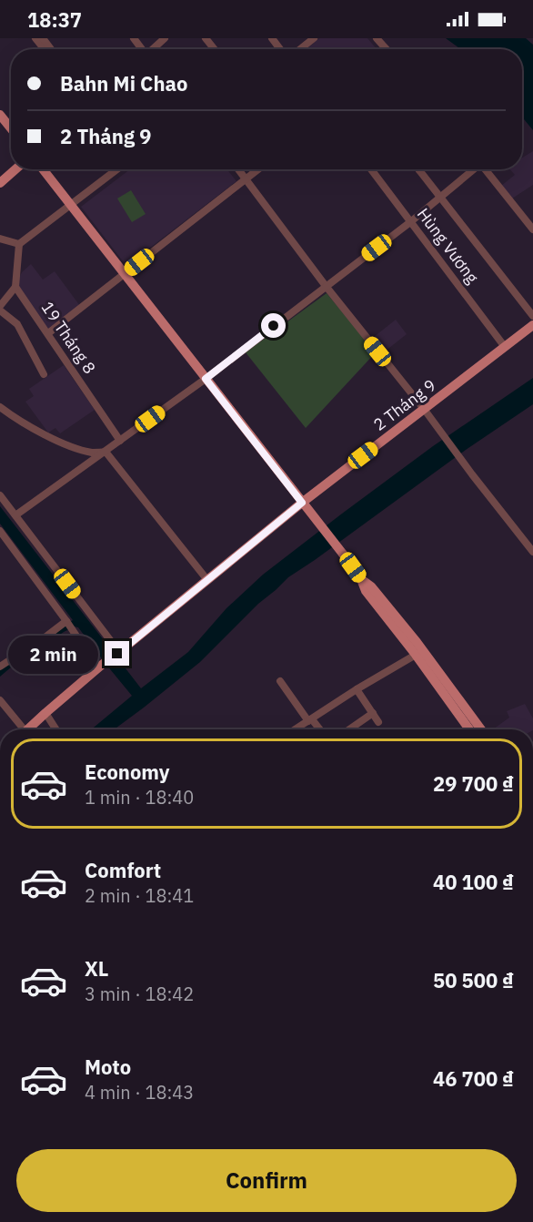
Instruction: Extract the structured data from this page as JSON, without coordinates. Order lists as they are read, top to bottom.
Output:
{
  "streets": {
    "main road": ["2 Tháng 9"],
    "street": ["Hùng Vương", "19 Tháng 8"]
  },
  "crossings": [
    ["Hùng Vương", "2 Tháng 9"]
  ],
  "page": {
    "status": "18:37",
    "banner": ["Bahn Mi Chao", "2 Tháng 9"],
    "bubble": "2 min",
    "list": [
      {
        "name": "Economy",
        "note": "1 min · 18:40",
        "value": "29 700 ₫"
      },
      {
        "name": "Comfort",
        "note": "2 min · 18:41",
        "value": "40 100 ₫"
      },
      {
        "name": "XL",
        "note": "3 min · 18:42",
        "value": "50 500 ₫"
      },
      {
        "name": "Moto",
        "note": "4 min · 18:43",
        "value": "46 700 ₫"
      }
    ],
    "buttons": "Confirm"
  }
}
